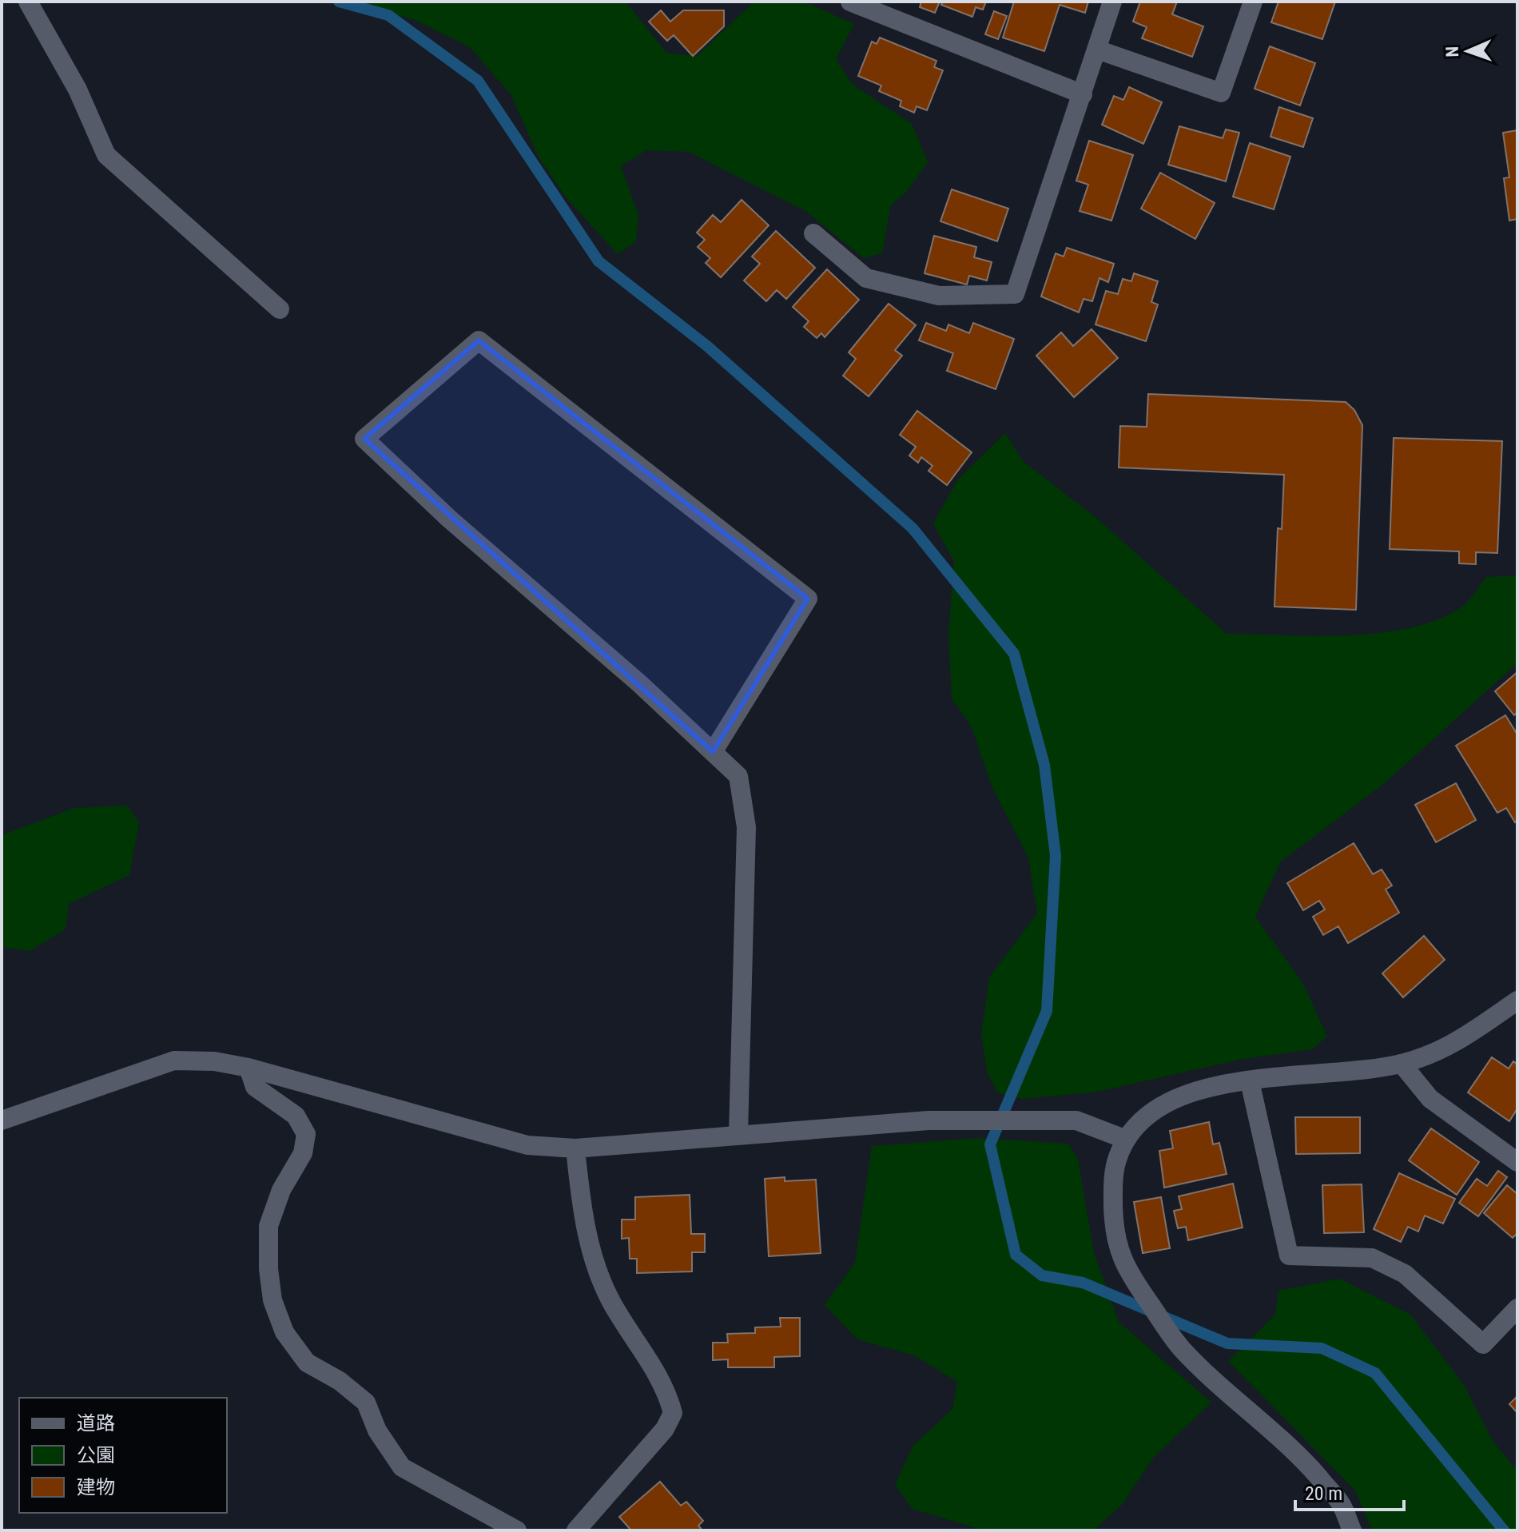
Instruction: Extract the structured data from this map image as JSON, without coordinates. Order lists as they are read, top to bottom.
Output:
{
  "legend": ["道路", "公園", "建物"],
  "scale_bar": "20 m",
  "north": "left"
}
